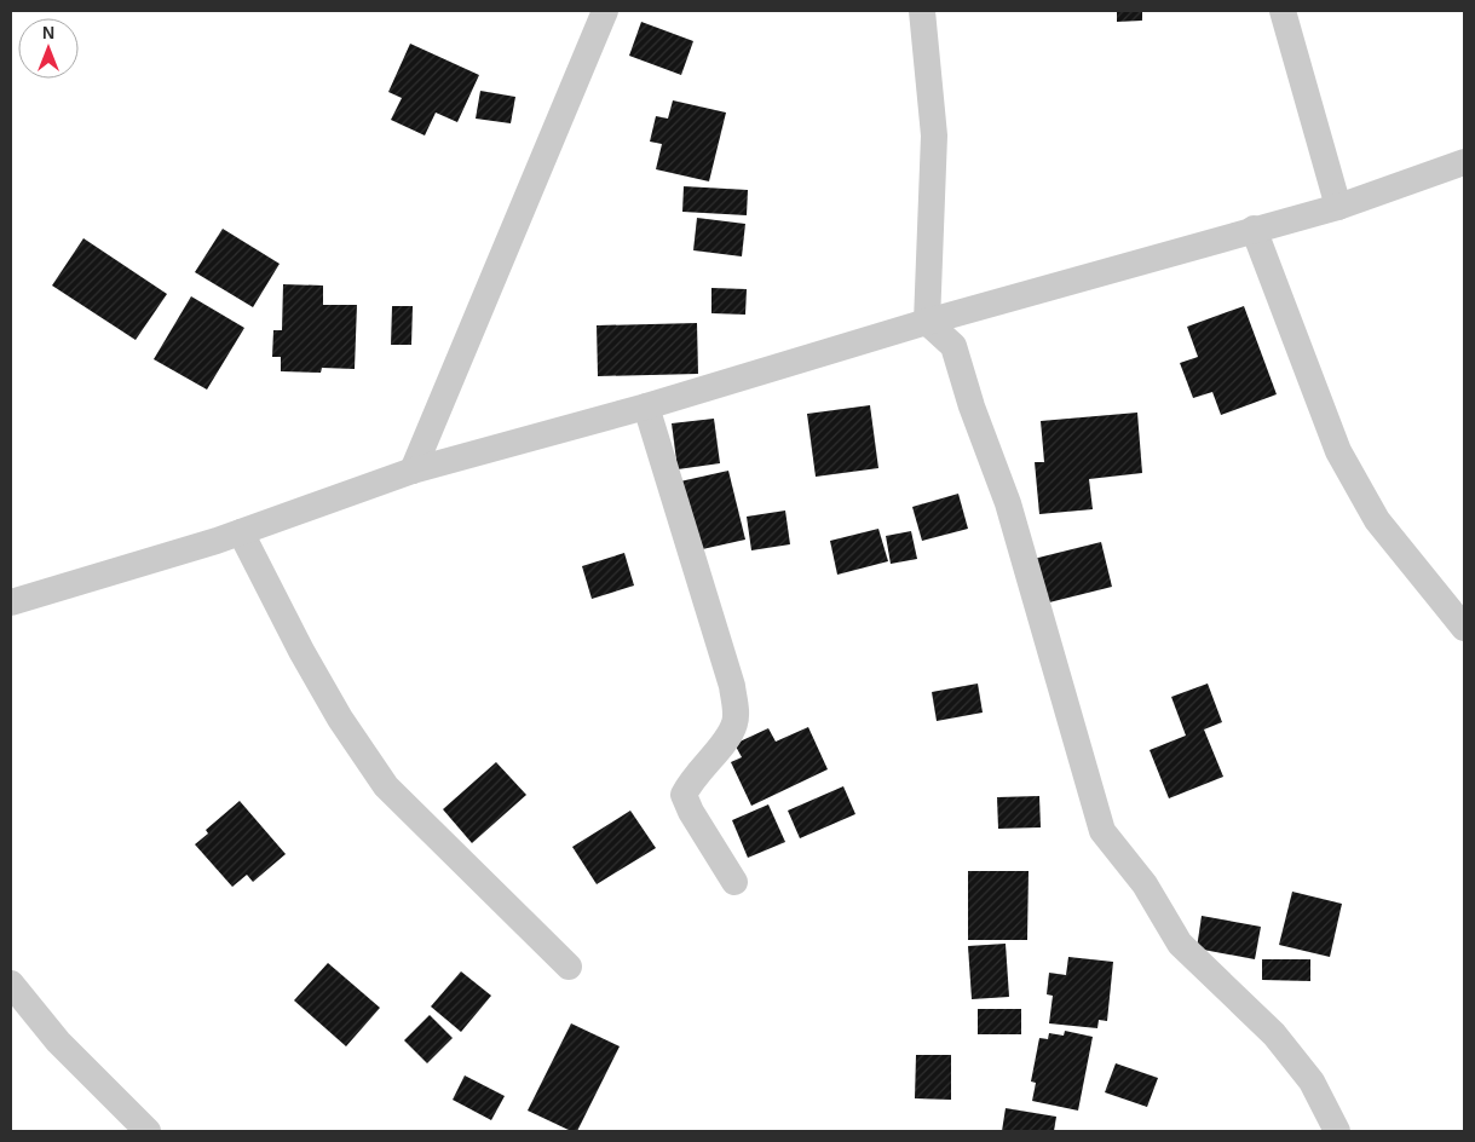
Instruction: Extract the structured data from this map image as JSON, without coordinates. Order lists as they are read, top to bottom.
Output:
{
  "north": "top"
}
